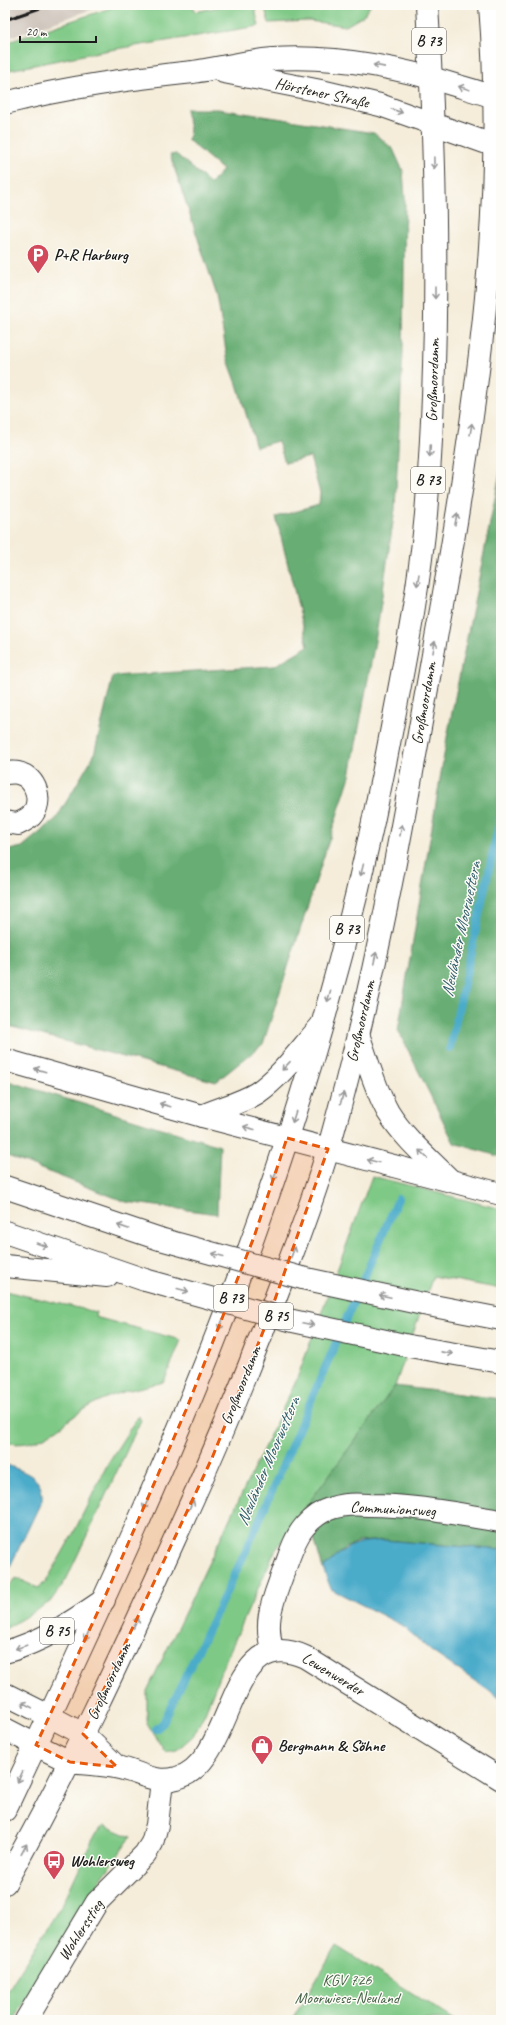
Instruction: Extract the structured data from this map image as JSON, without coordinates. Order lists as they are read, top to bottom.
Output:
{
  "streets": {
    "main road": [
      "B 73",
      "Hörstener Straße",
      "Großmoordamm",
      "B 75",
      "Communionsweg",
      "Lewenwerder",
      "Wohlersstieg"
    ]
  },
  "crossings": [
    ["B 73", "Hörstener Straße"],
    ["B 73", "Großmoordamm"],
    ["Hörstener Straße", "Großmoordamm"],
    ["Großmoordamm", "B 75"],
    ["Communionsweg", "Lewenwerder"]
  ],
  "water": ["Neuländer Moorwettern"],
  "parks": ["KGV 726 Moorwiese-Neuland"],
  "places": {
    "parking": ["P+R Harburg"],
    "shop": ["Bergmann & Söhne"],
    "bus stop": ["Wohlersweg"]
  },
  "scale_bar": "20 m"
}
